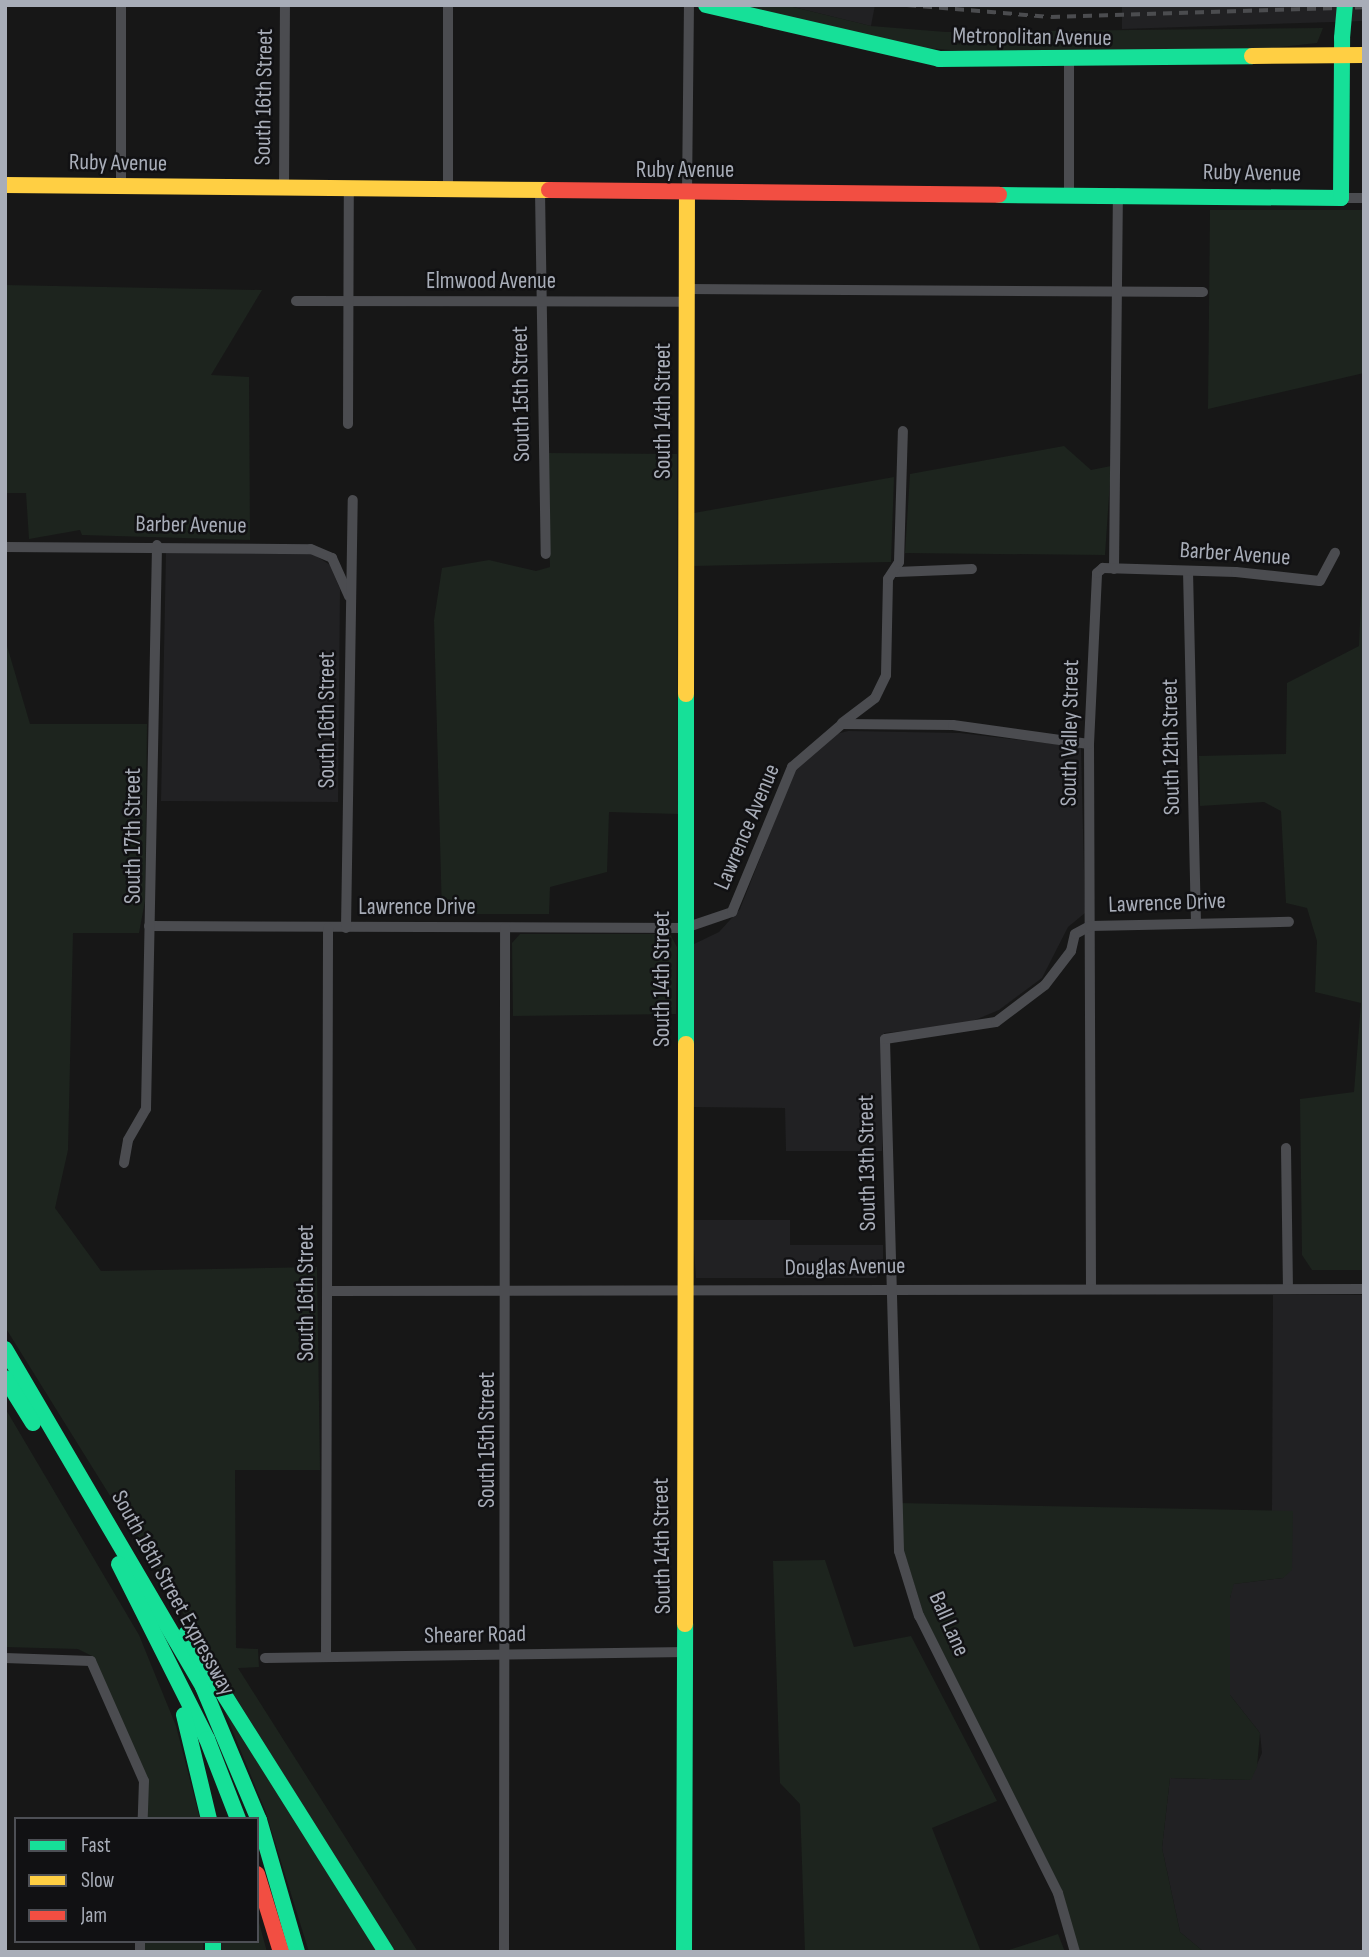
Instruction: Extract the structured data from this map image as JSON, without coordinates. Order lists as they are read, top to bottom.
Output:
{
  "streets": {
    "main road": [
      "Metropolitan Avenue",
      "Ruby Avenue",
      "South 14th Street",
      "South 18th Street Expressway"
    ],
    "street": [
      "South 16th Street",
      "Elmwood Avenue",
      "South 15th Street",
      "Barber Avenue",
      "South Valley Street",
      "South 12th Street",
      "Lawrence Avenue",
      "South 17th Street",
      "Lawrence Drive",
      "South 13th Street",
      "Douglas Avenue",
      "Ball Lane",
      "Shearer Road"
    ]
  },
  "crossings": [
    ["South 16th Street", "Ruby Avenue"],
    ["South 16th Street", "Barber Avenue"],
    ["South 16th Street", "Lawrence Drive"],
    ["South 16th Street", "Douglas Avenue"],
    ["South 16th Street", "Shearer Road"],
    ["Ruby Avenue", "South 15th Street"],
    ["Ruby Avenue", "South 14th Street"],
    ["Elmwood Avenue", "South 15th Street"],
    ["Elmwood Avenue", "South 14th Street"],
    ["South 15th Street", "Lawrence Drive"],
    ["South 15th Street", "Douglas Avenue"],
    ["South 15th Street", "Shearer Road"],
    ["South 14th Street", "Lawrence Avenue"],
    ["South 14th Street", "Lawrence Drive"],
    ["South 14th Street", "Douglas Avenue"],
    ["South 14th Street", "Shearer Road"],
    ["Barber Avenue", "South Valley Street"],
    ["Barber Avenue", "South 12th Street"],
    ["Barber Avenue", "South 17th Street"],
    ["South Valley Street", "Lawrence Drive"],
    ["South Valley Street", "Douglas Avenue"],
    ["South 12th Street", "Lawrence Drive"],
    ["Lawrence Avenue", "Lawrence Drive"],
    ["South 17th Street", "Lawrence Drive"],
    ["Lawrence Drive", "South 13th Street"],
    ["South 13th Street", "Douglas Avenue"],
    ["South 13th Street", "Ball Lane"],
    ["Douglas Avenue", "Ball Lane"]
  ],
  "legend": ["Fast", "Slow", "Jam"]
}
